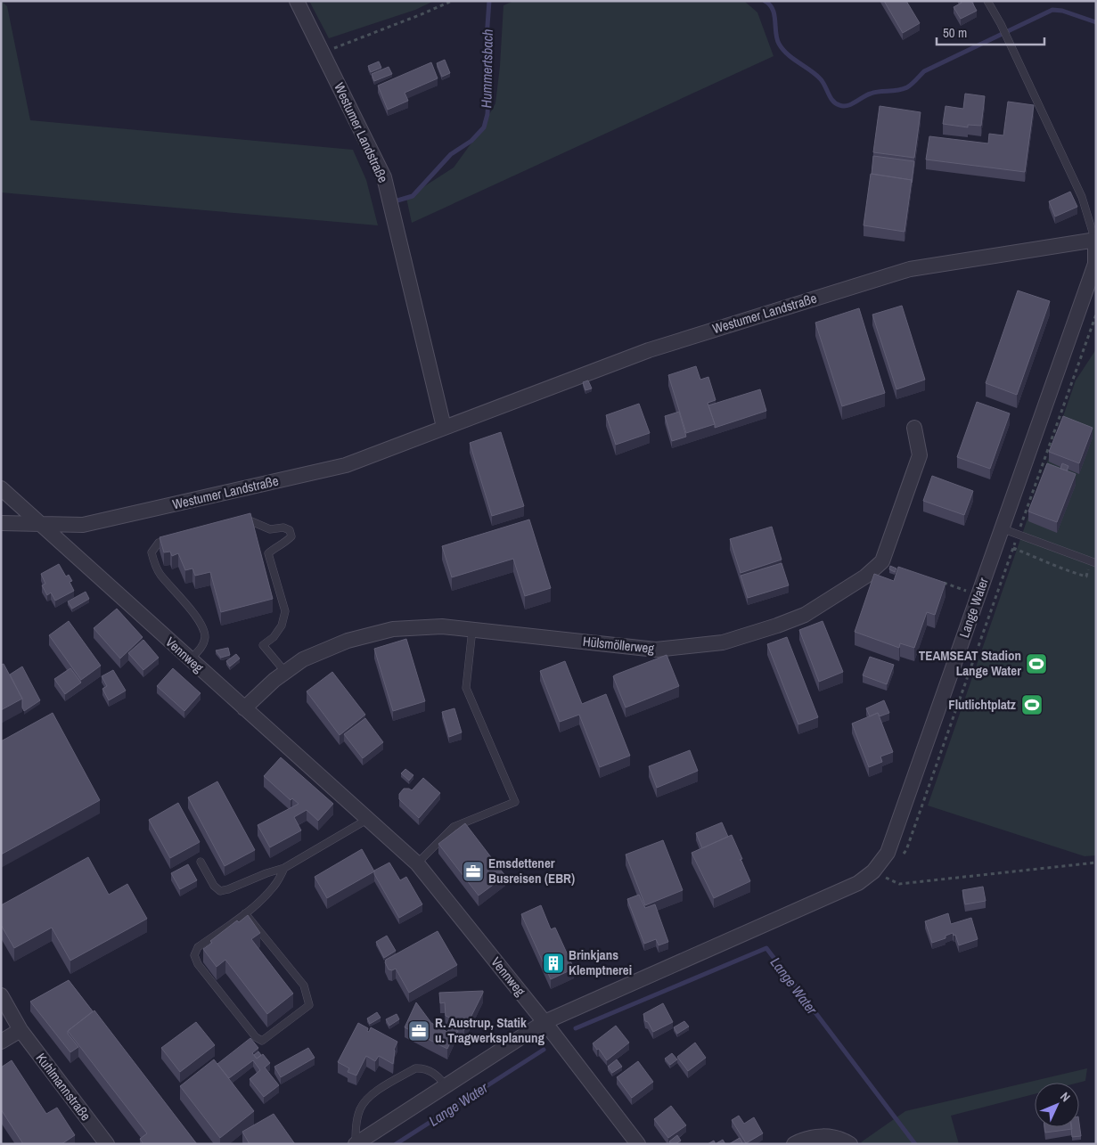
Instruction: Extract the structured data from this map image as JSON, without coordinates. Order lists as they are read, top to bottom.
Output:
{
  "streets": {
    "street": [
      "Westumer Landstraße",
      "Lange Water",
      "Hülsmöllerweg",
      "Vennweg",
      "Kuhlmannstraße"
    ]
  },
  "crossings": [
    ["Westumer Landstraße", "Lange Water"],
    ["Westumer Landstraße", "Vennweg"],
    ["Lange Water", "Vennweg"],
    ["Hülsmöllerweg", "Vennweg"]
  ],
  "water": ["Hummertsbach", "Lange Water"],
  "places": {
    "sports": ["TEAMSEAT Stadion Lange Water", "Flutlichtplatz"],
    "office": ["Emsdettener Busreisen (EBR)", "R. Austrup, Statik u. Tragwerksplanung"],
    "building": ["Brinkjans Klemptnerei"]
  },
  "scale_bar": "50 m",
  "north": "top right"
}
